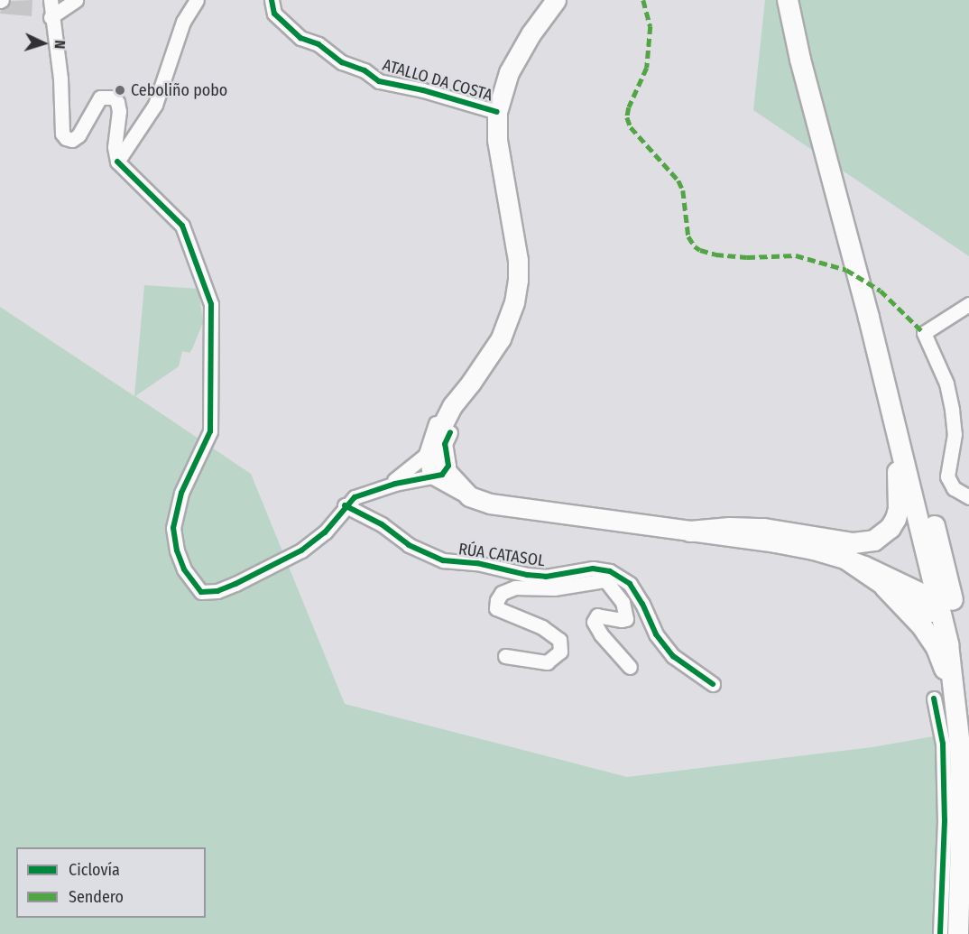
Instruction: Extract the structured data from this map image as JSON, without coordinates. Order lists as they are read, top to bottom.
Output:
{
  "streets": {
    "street": ["ATALLO DA COSTA", "RÚA CATASOL"]
  },
  "places": ["Ceboliño pobo"],
  "legend": ["Ciclovía", "Sendero"],
  "north": "right"
}
